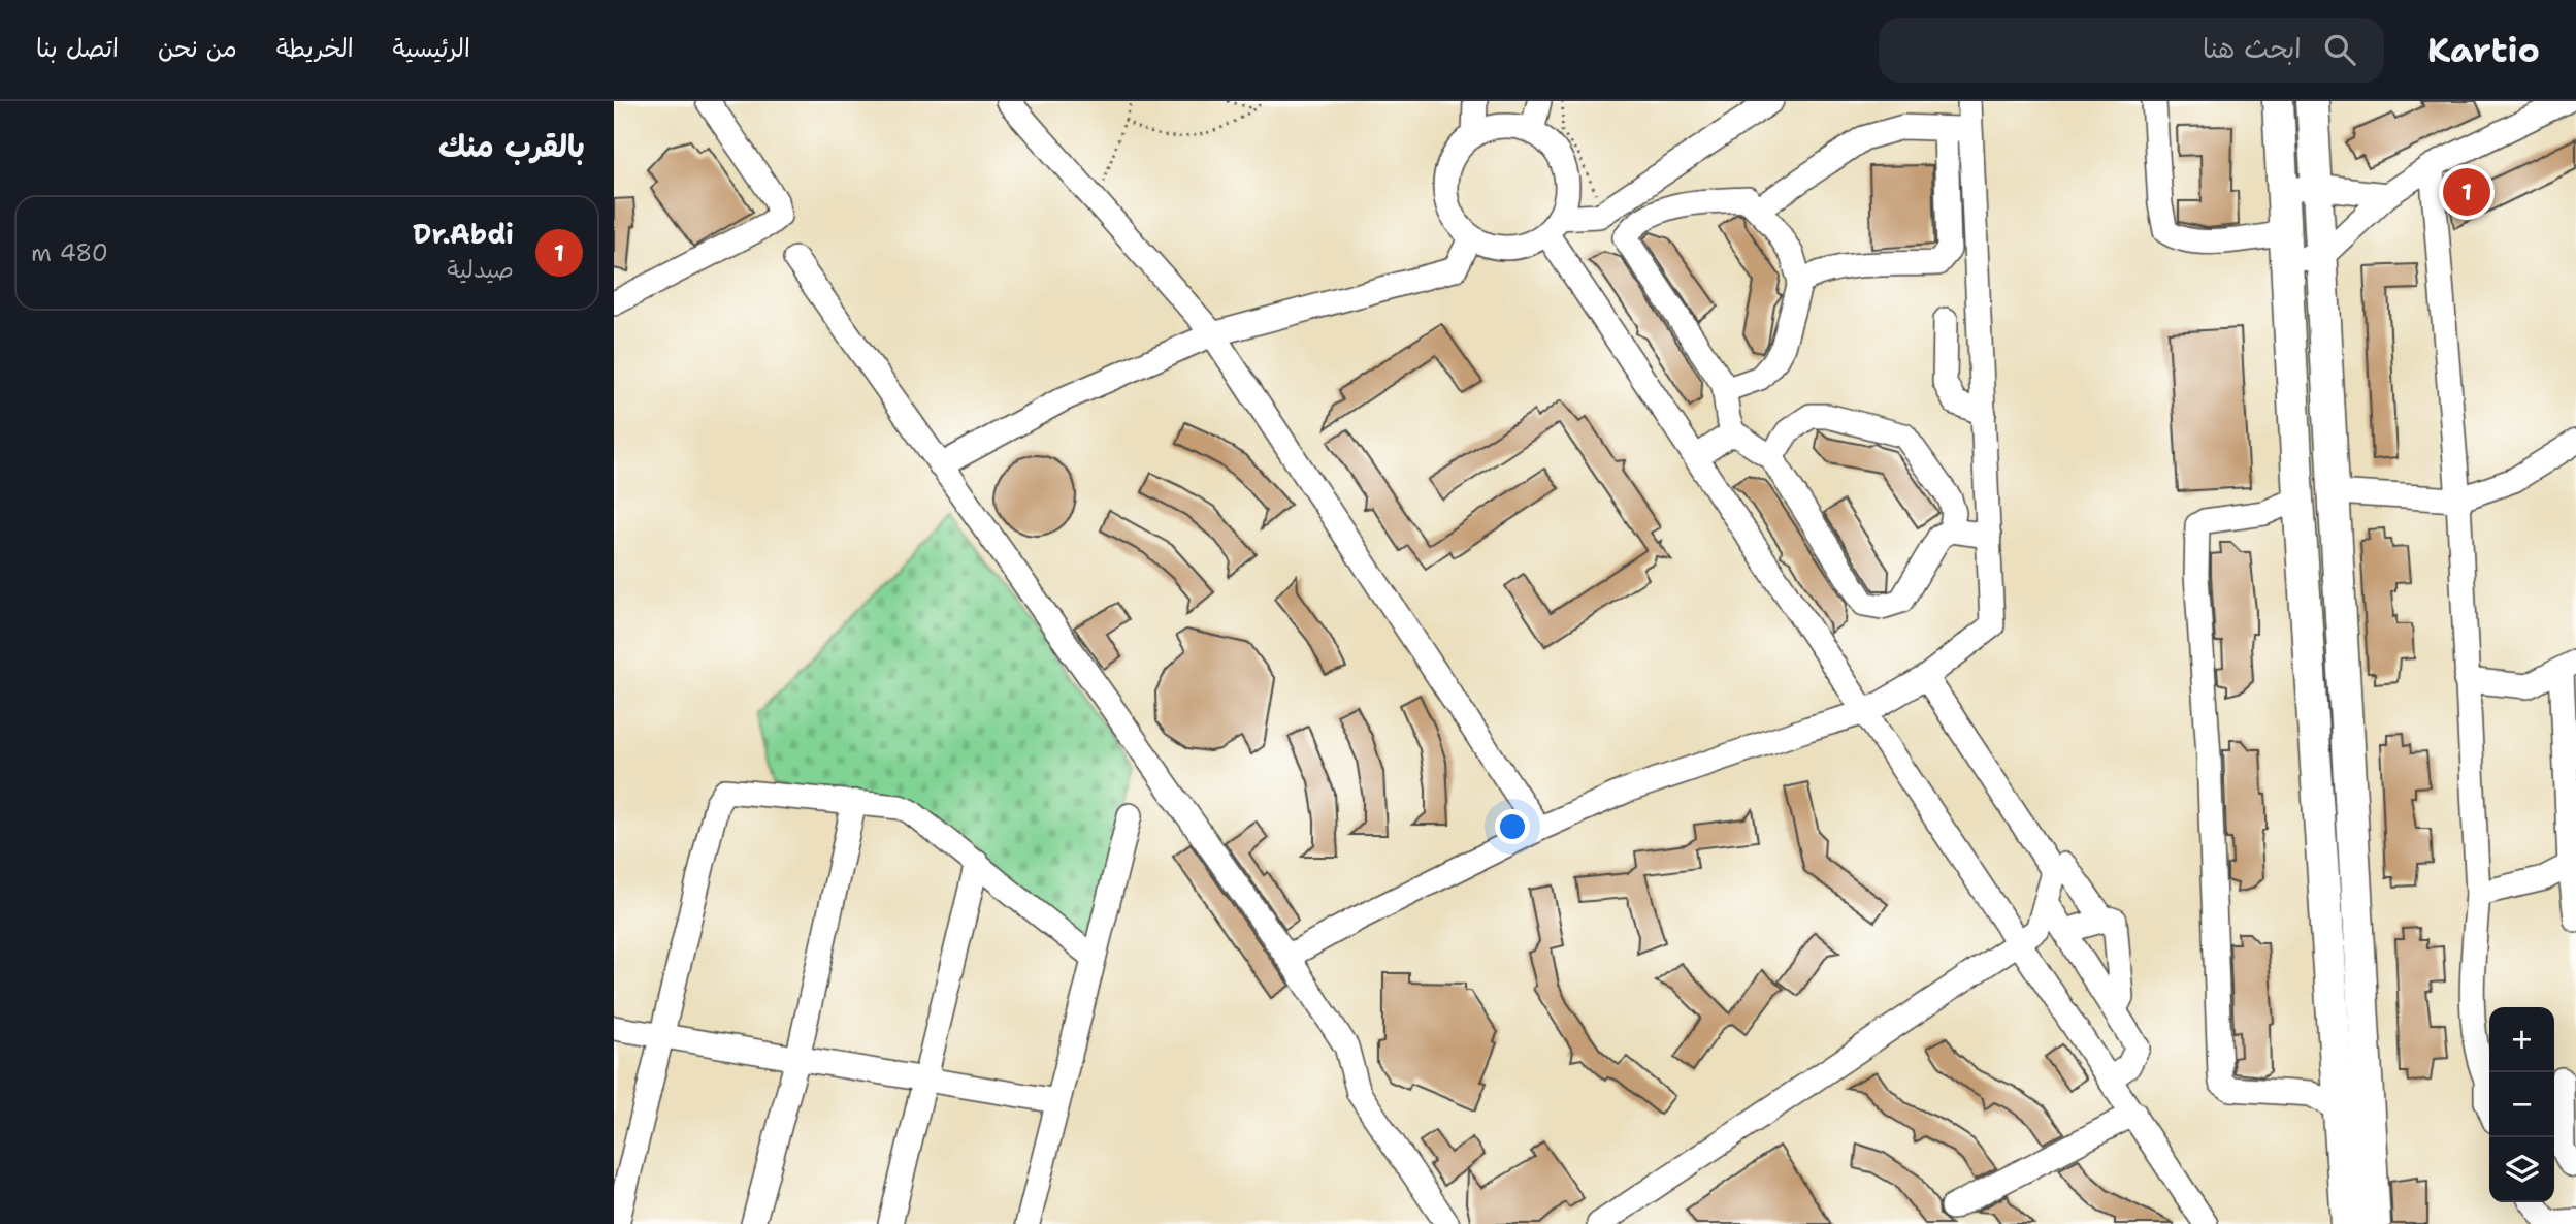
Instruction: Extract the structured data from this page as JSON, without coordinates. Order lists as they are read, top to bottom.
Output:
{
  "page": {
    "header": "Kartio",
    "search": "ابحث هنا",
    "nav": [
      "الرئيسية",
      "الخريطة",
      "من نحن",
      "اتصل بنا"
    ],
    "heading": "بالقرب منك",
    "pins": "1",
    "list": [
      {
        "mark": "1",
        "name": "Dr.Abdi",
        "note": "صيدلية",
        "value": "480 m"
      }
    ],
    "map_buttons": ["+", "−"]
  }
}
